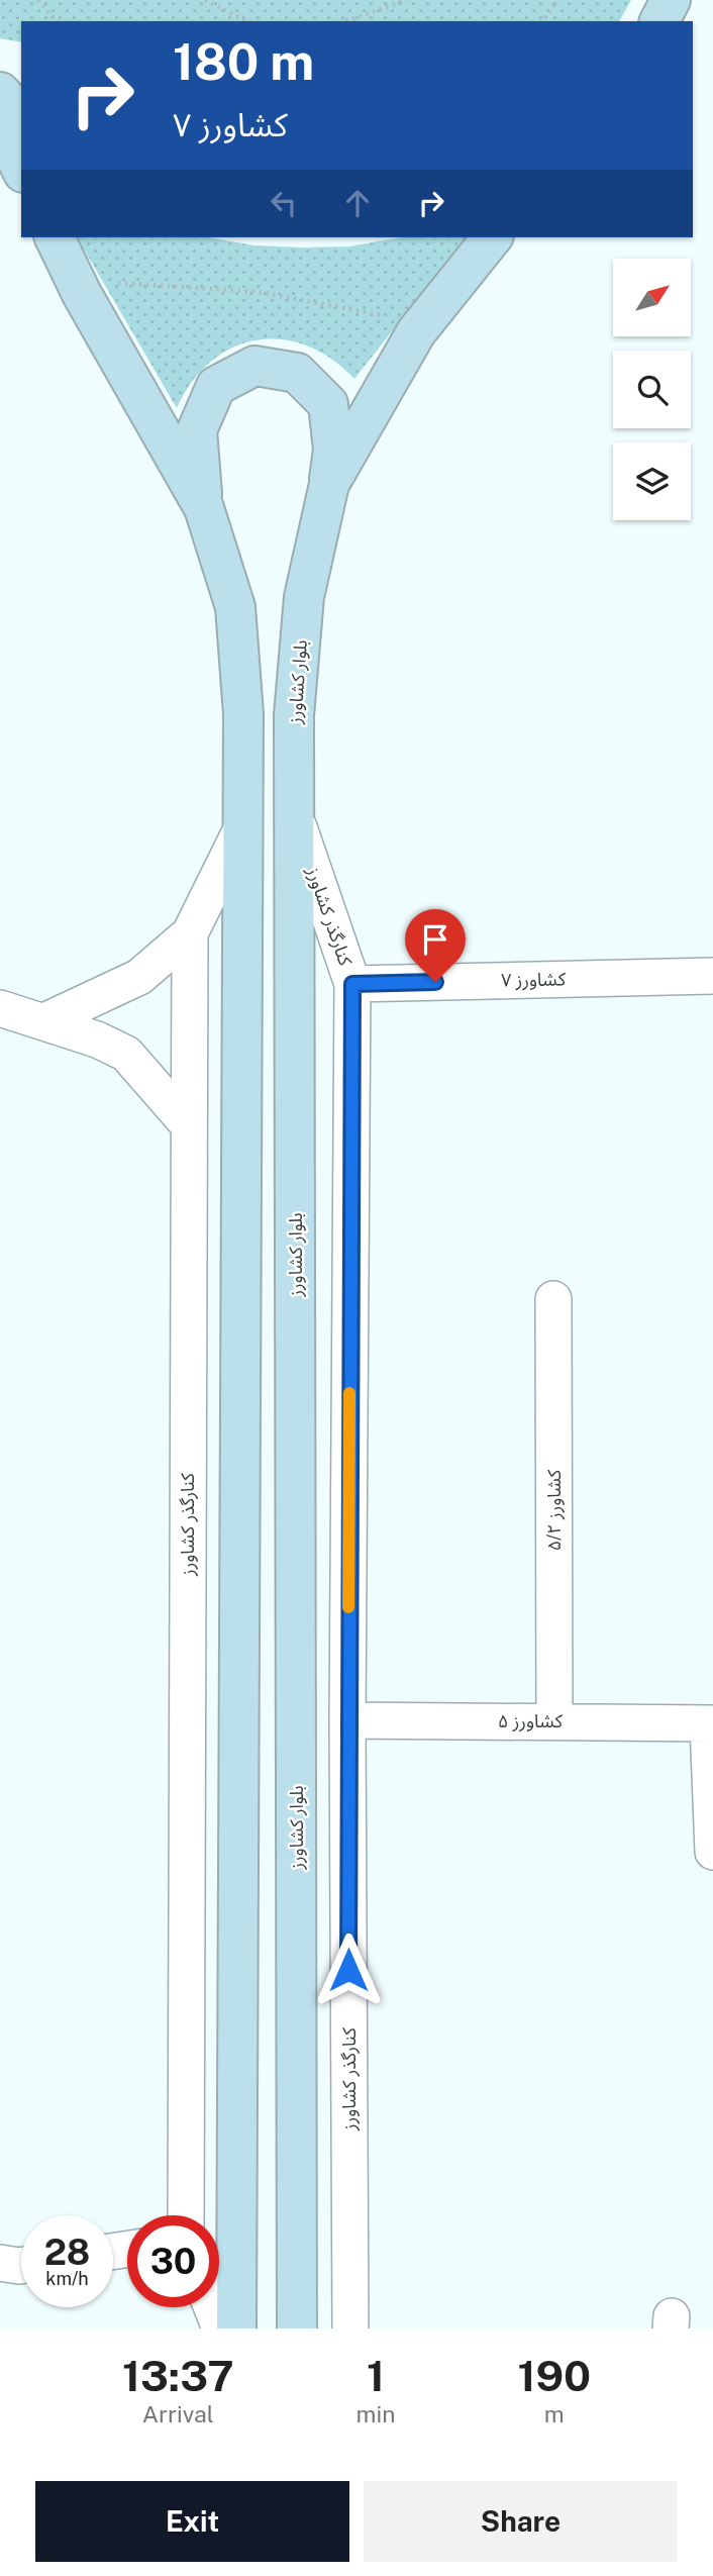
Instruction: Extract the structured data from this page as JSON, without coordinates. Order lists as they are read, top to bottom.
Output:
{
  "streets": {
    "main road": ["بلوار کشاورز"],
    "street": [
      "کنارگذر کشاورز",
      "کشاورز ۷",
      "کشاورز ۵/۲",
      "کشاورز ۵"
    ]
  },
  "crossings": [
    ["بلوار کشاورز", "کنارگذر کشاورز"],
    ["کنارگذر کشاورز", "کشاورز ۷"],
    ["کنارگذر کشاورز", "کشاورز ۵"],
    ["کشاورز ۵/۲", "کشاورز ۵"]
  ],
  "north": "top right",
  "page": {
    "turn": ["180 m", "کشاورز ۷"],
    "speed": "28 km/h",
    "limit": "30",
    "eta": [
      "13:37",
      "Arrival",
      "1",
      "min",
      "190",
      "m"
    ],
    "buttons": ["Exit", "Share"]
  }
}
